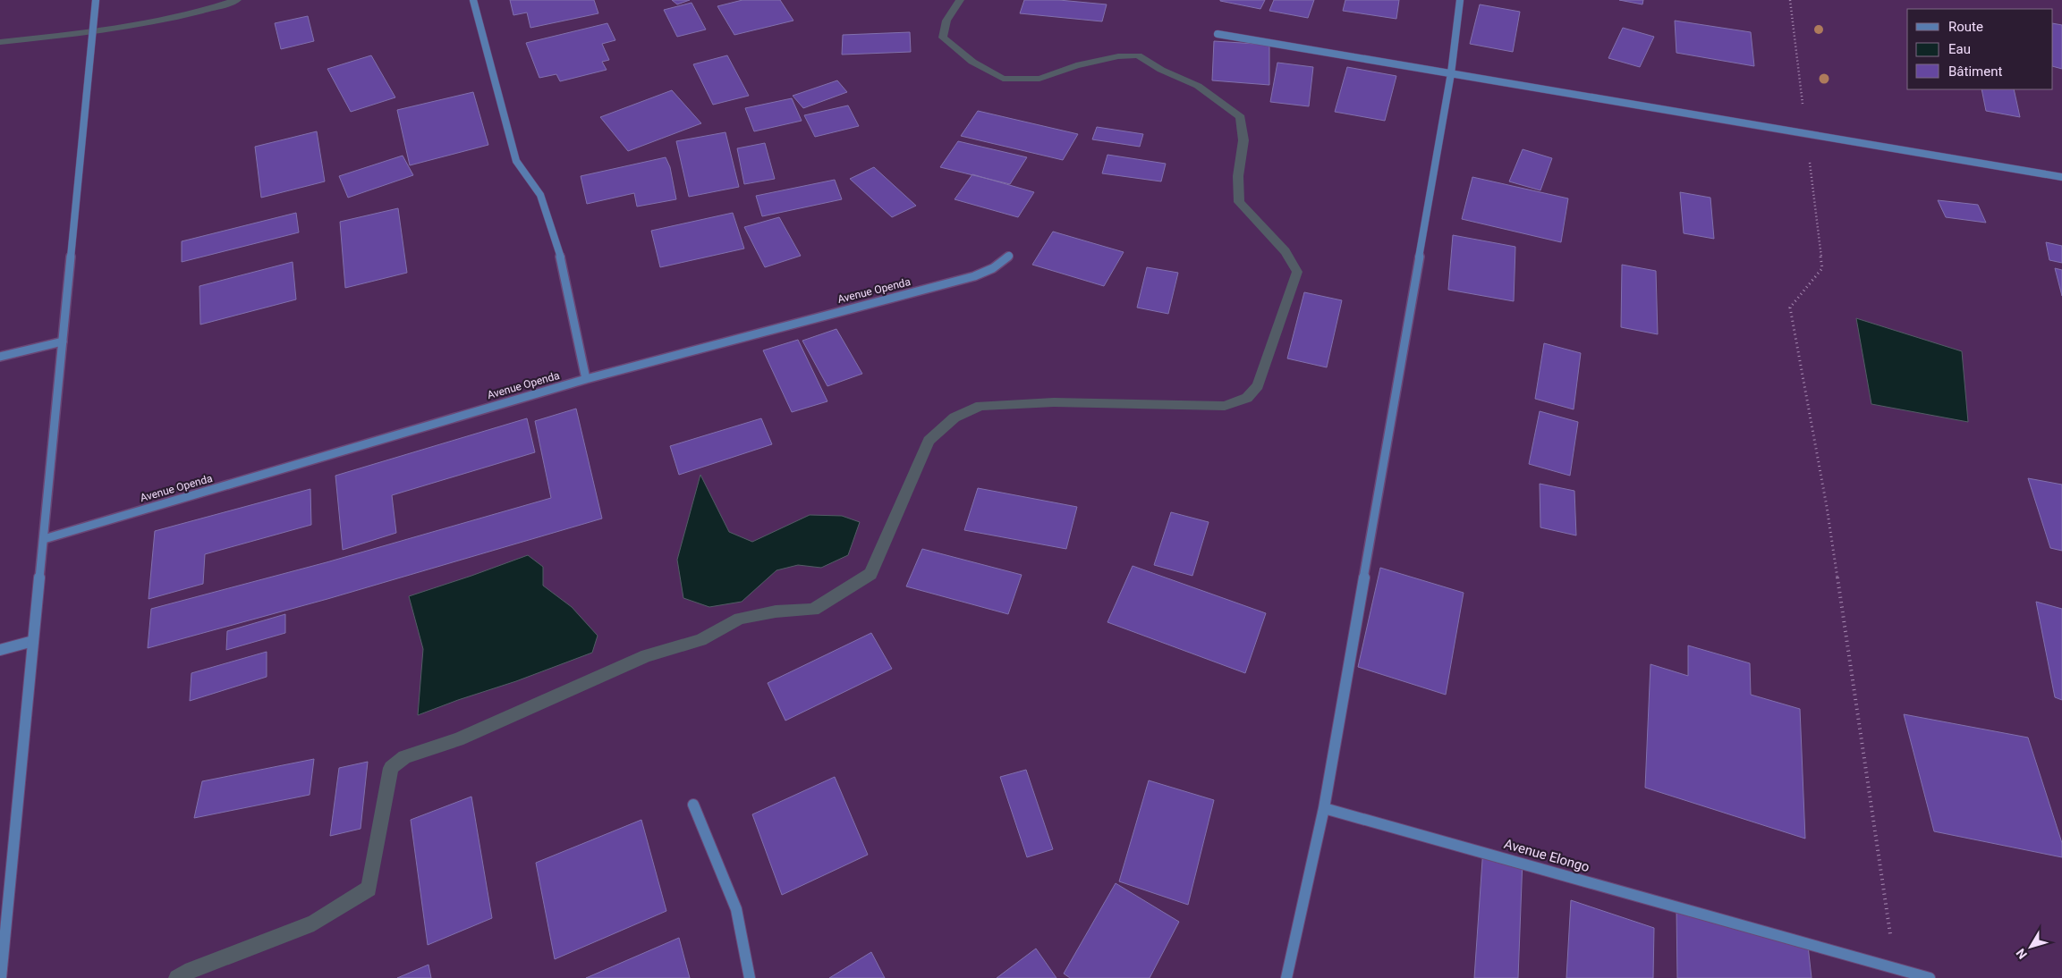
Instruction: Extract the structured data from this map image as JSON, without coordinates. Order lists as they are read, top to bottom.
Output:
{
  "streets": {
    "street": ["Avenue Openda", "Avenue Elongo"]
  },
  "legend": ["Route", "Eau", "Bâtiment"],
  "north": "bottom left"
}
